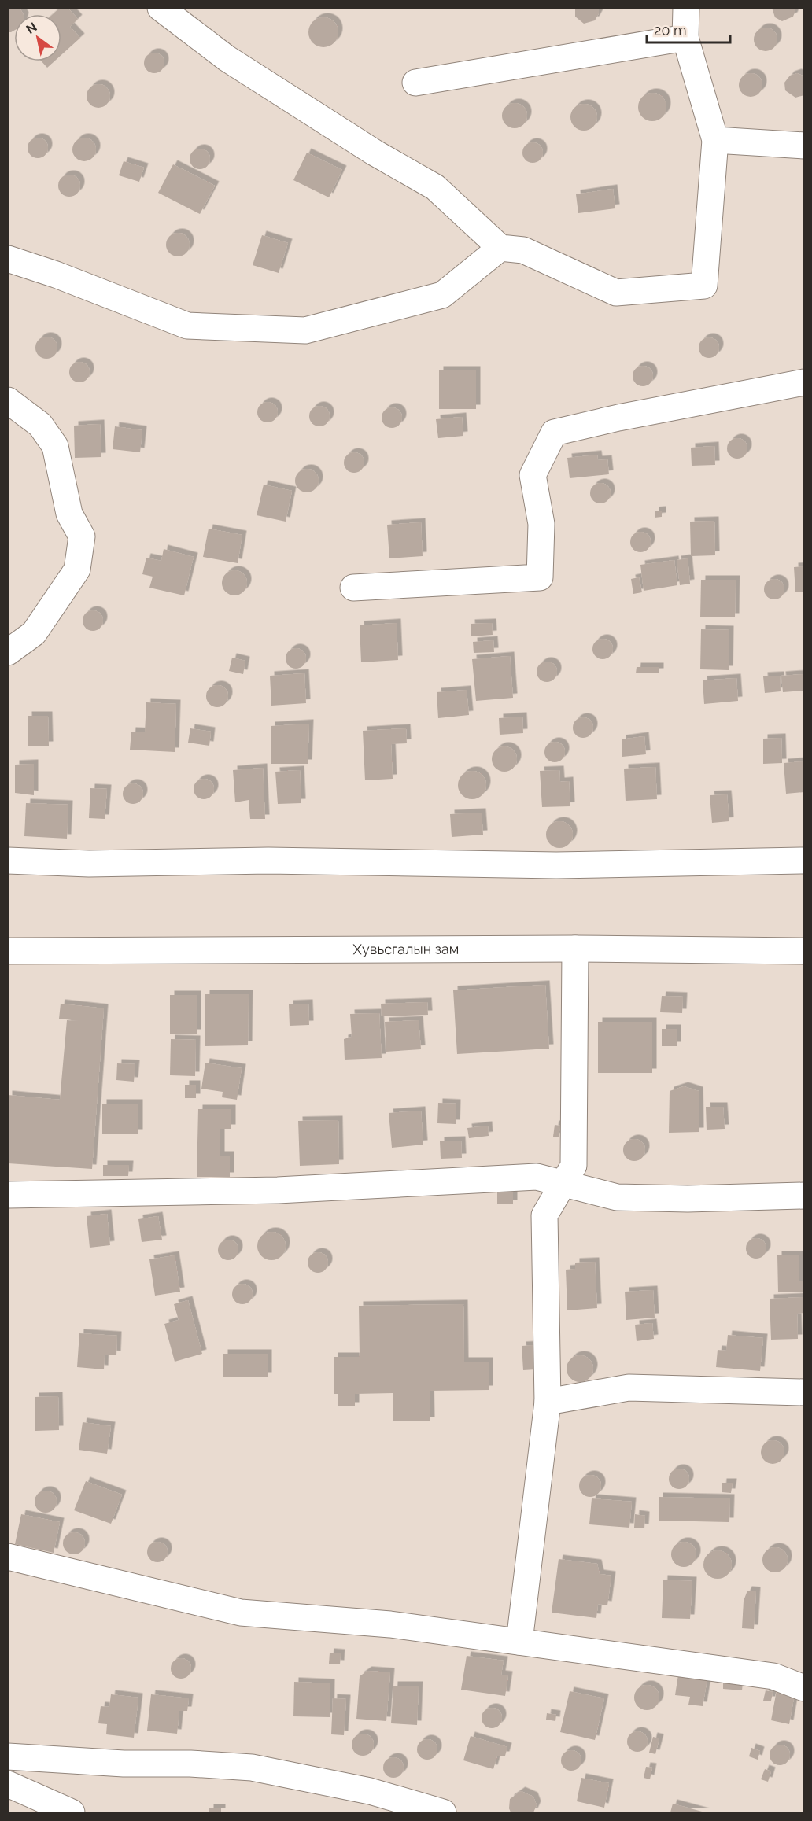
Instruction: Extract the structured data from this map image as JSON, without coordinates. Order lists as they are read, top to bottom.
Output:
{
  "streets": {
    "street": ["Хувьсгалын зам"]
  },
  "scale_bar": "20 m",
  "north": "top left"
}
